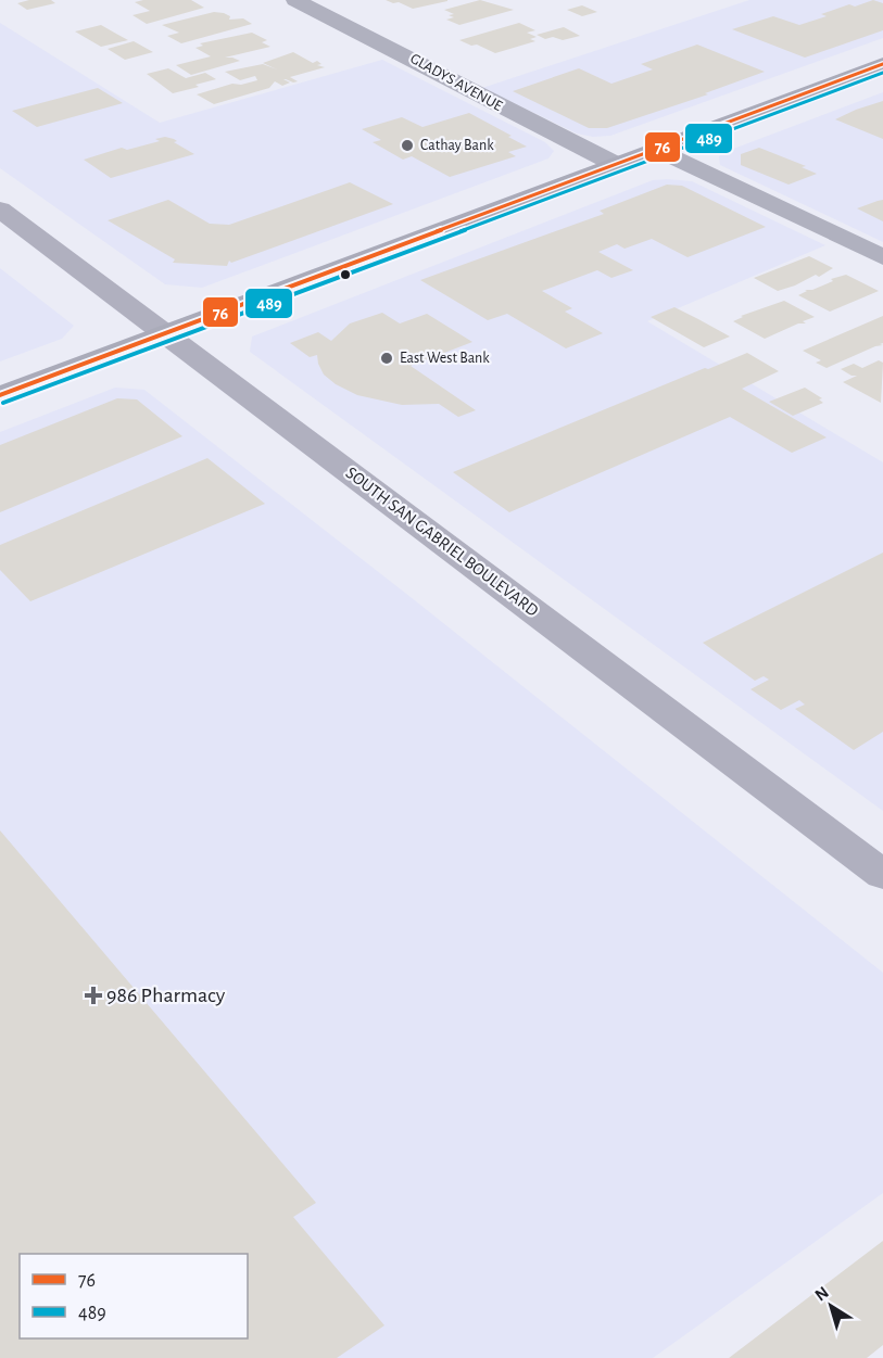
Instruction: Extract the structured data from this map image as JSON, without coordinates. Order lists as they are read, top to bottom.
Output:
{
  "streets": {
    "main road": ["SOUTH SAN GABRIEL BOULEVARD"],
    "street": ["GLADYS AVENUE"]
  },
  "places": {
    "other": ["Cathay Bank", "East West Bank"],
    "health": ["986 Pharmacy"]
  },
  "lines": ["transit line 76", "transit line 489"],
  "legend": ["76", "489"],
  "north": "top left"
}
